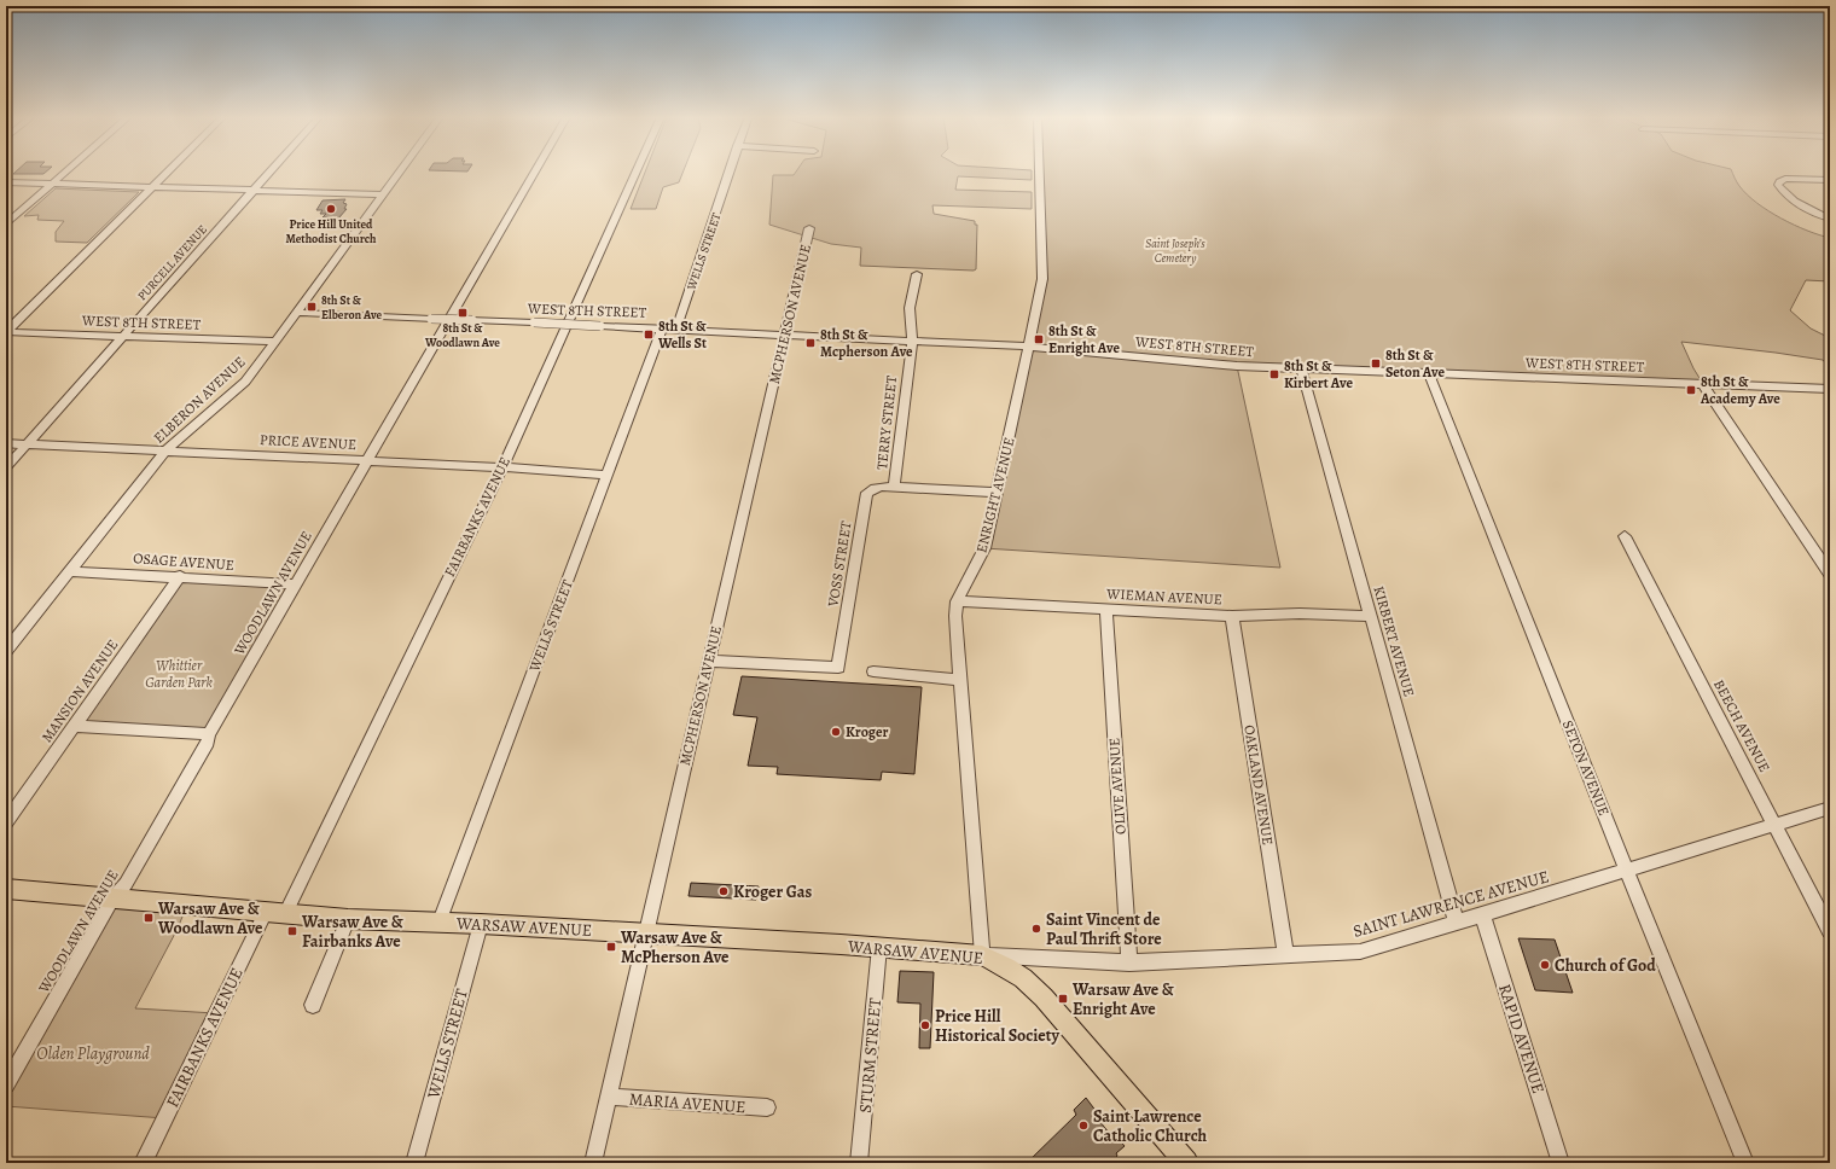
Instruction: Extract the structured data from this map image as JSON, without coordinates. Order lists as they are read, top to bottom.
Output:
{
  "streets": {
    "main road": ["WARSAW AVENUE"],
    "street": [
      "WELLS STREET",
      "PURCELL AVENUE",
      "WEST 8TH STREET",
      "MCPHERSON AVENUE",
      "ELBERON AVENUE",
      "TERRY STREET",
      "PRICE AVENUE",
      "ENRIGHT AVENUE",
      "FAIRBANKS AVENUE",
      "OSAGE AVENUE",
      "VOSS STREET",
      "WOODLAWN AVENUE",
      "WIEMAN AVENUE",
      "KIRBERT AVENUE",
      "MANSION AVENUE",
      "BEECH AVENUE",
      "SETON AVENUE",
      "OAKLAND AVENUE",
      "OLIVE AVENUE",
      "SAINT LAWRENCE AVENUE",
      "RAPID AVENUE",
      "STURM STREET",
      "MARIA AVENUE"
    ]
  },
  "crossings": [
    ["WELLS STREET", "WEST 8TH STREET"],
    ["WELLS STREET", "PRICE AVENUE"],
    ["WELLS STREET", "WARSAW AVENUE"],
    ["PURCELL AVENUE", "WEST 8TH STREET"],
    ["PURCELL AVENUE", "PRICE AVENUE"],
    ["WEST 8TH STREET", "MCPHERSON AVENUE"],
    ["WEST 8TH STREET", "ELBERON AVENUE"],
    ["WEST 8TH STREET", "TERRY STREET"],
    ["WEST 8TH STREET", "ENRIGHT AVENUE"],
    ["WEST 8TH STREET", "KIRBERT AVENUE"],
    ["WEST 8TH STREET", "SETON AVENUE"],
    ["MCPHERSON AVENUE", "VOSS STREET"],
    ["MCPHERSON AVENUE", "WARSAW AVENUE"],
    ["MCPHERSON AVENUE", "MARIA AVENUE"],
    ["ELBERON AVENUE", "PRICE AVENUE"],
    ["ELBERON AVENUE", "OSAGE AVENUE"],
    ["TERRY STREET", "VOSS STREET"],
    ["PRICE AVENUE", "FAIRBANKS AVENUE"],
    ["PRICE AVENUE", "WOODLAWN AVENUE"],
    ["ENRIGHT AVENUE", "WIEMAN AVENUE"],
    ["ENRIGHT AVENUE", "SAINT LAWRENCE AVENUE"],
    ["ENRIGHT AVENUE", "WARSAW AVENUE"],
    ["FAIRBANKS AVENUE", "WARSAW AVENUE"],
    ["OSAGE AVENUE", "WOODLAWN AVENUE"],
    ["OSAGE AVENUE", "MANSION AVENUE"],
    ["WOODLAWN AVENUE", "WARSAW AVENUE"],
    ["WIEMAN AVENUE", "KIRBERT AVENUE"],
    ["WIEMAN AVENUE", "OAKLAND AVENUE"],
    ["WIEMAN AVENUE", "OLIVE AVENUE"],
    ["KIRBERT AVENUE", "SAINT LAWRENCE AVENUE"],
    ["BEECH AVENUE", "SAINT LAWRENCE AVENUE"],
    ["SETON AVENUE", "SAINT LAWRENCE AVENUE"],
    ["OAKLAND AVENUE", "SAINT LAWRENCE AVENUE"],
    ["OLIVE AVENUE", "SAINT LAWRENCE AVENUE"],
    ["SAINT LAWRENCE AVENUE", "WARSAW AVENUE"],
    ["SAINT LAWRENCE AVENUE", "RAPID AVENUE"],
    ["WARSAW AVENUE", "STURM STREET"]
  ],
  "parks": ["Saint Joseph’s Cemetery", "Whittier Garden Park", "Olden Playground"],
  "places": {
    "other": [
      "Price Hill United Methodist Church",
      "Kroger",
      "Kroger Gas",
      "Saint Vincent de Paul Thrift Store",
      "Church of God",
      "Price Hill Historical Society",
      "Saint Lawrence Catholic Church"
    ],
    "transit": [
      "8th St & Elberon Ave",
      "8th St & Woodlawn Ave",
      "8th St & Wells St",
      "8th St & Enright Ave",
      "8th St & Mcpherson Ave",
      "8th St & Seton Ave",
      "8th St & Kirbert Ave",
      "8th St & Academy Ave",
      "Warsaw Ave & Woodlawn Ave",
      "Warsaw Ave & Fairbanks Ave",
      "Warsaw Ave & McPherson Ave",
      "Warsaw Ave & Enright Ave"
    ]
  }
}
